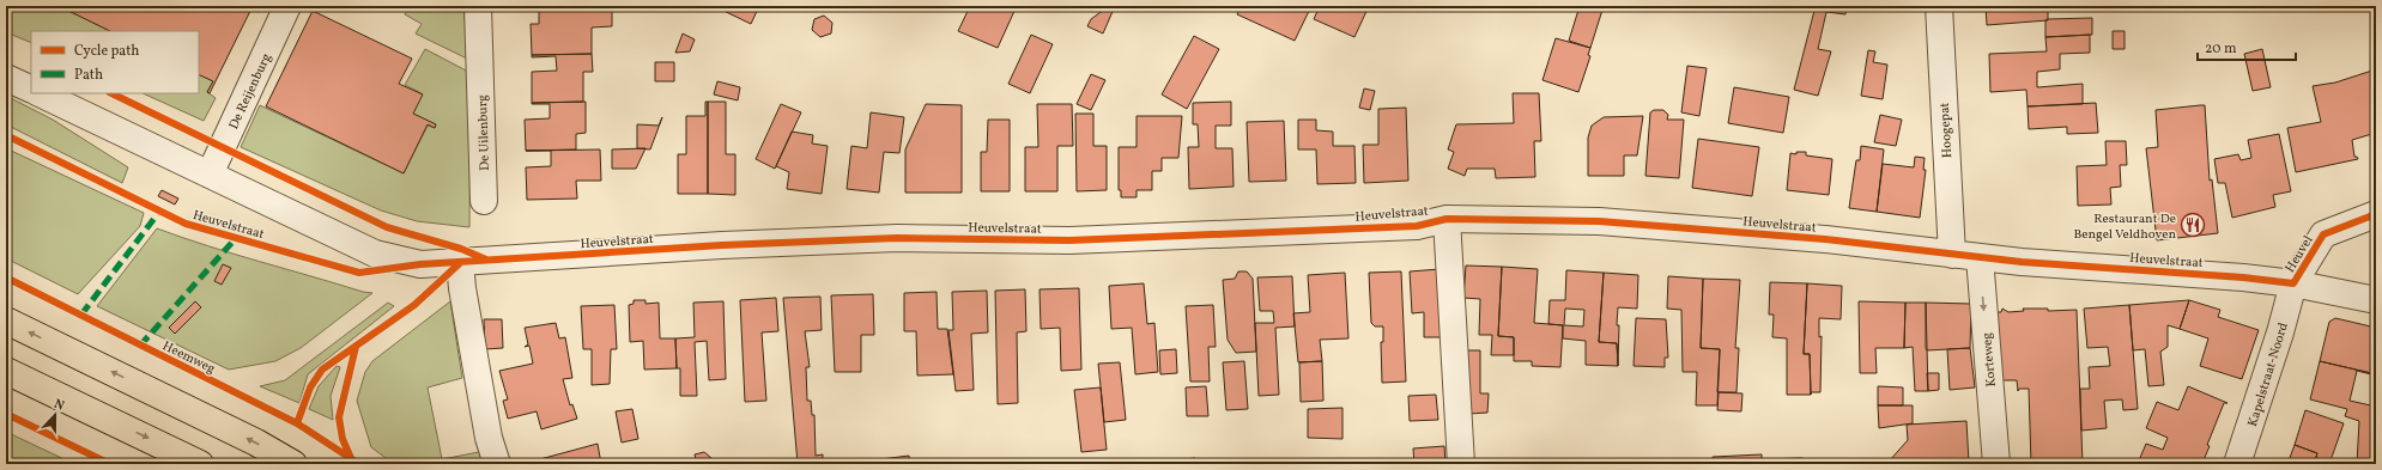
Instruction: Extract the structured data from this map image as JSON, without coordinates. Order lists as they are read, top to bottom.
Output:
{
  "streets": {
    "street": [
      "De Reijenburg",
      "Hoogepat",
      "De Uilenburg",
      "Heuvelstraat",
      "Heuvel",
      "Korteweg",
      "Kapelstraat-Noord"
    ],
    "cycle path": ["Heemweg"]
  },
  "crossings": [
    ["De Reijenburg", "Heuvelstraat"],
    ["Hoogepat", "Heuvelstraat"],
    ["Heuvelstraat", "Heuvel"],
    ["Heuvelstraat", "Korteweg"],
    ["Heuvelstraat", "Kapelstraat-Noord"],
    ["Heuvel", "Kapelstraat-Noord"]
  ],
  "one_way": ["Korteweg"],
  "places": {
    "restaurant": ["Restaurant De Bengel Veldhoven"]
  },
  "legend": ["Cycle path", "Path"],
  "scale_bar": "20 m",
  "north": "top"
}
